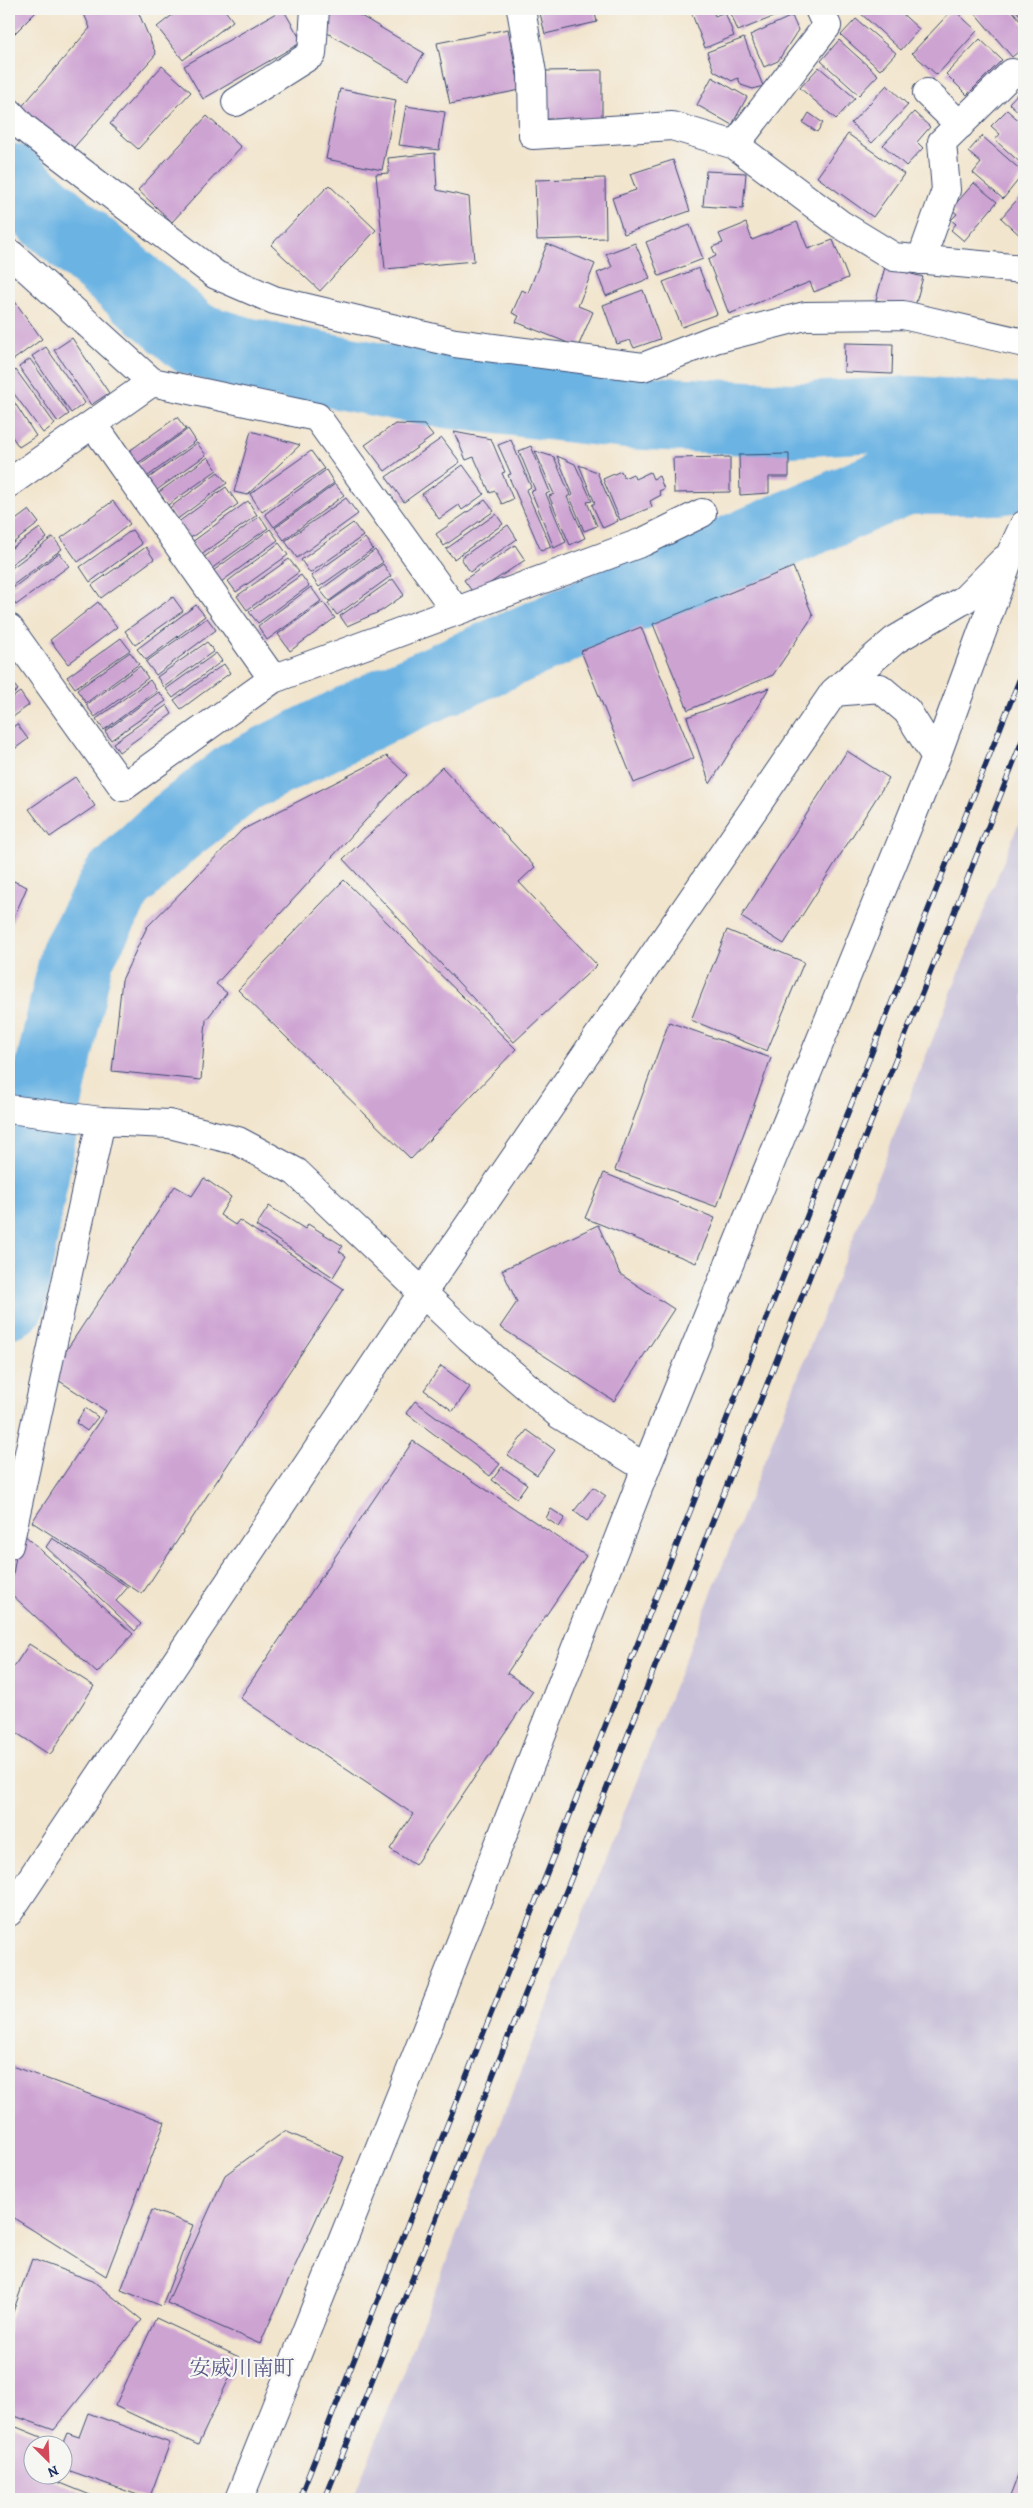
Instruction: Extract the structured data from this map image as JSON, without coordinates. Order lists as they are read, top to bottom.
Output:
{
  "districts": ["安威川南町"],
  "north": "bottom right"
}
